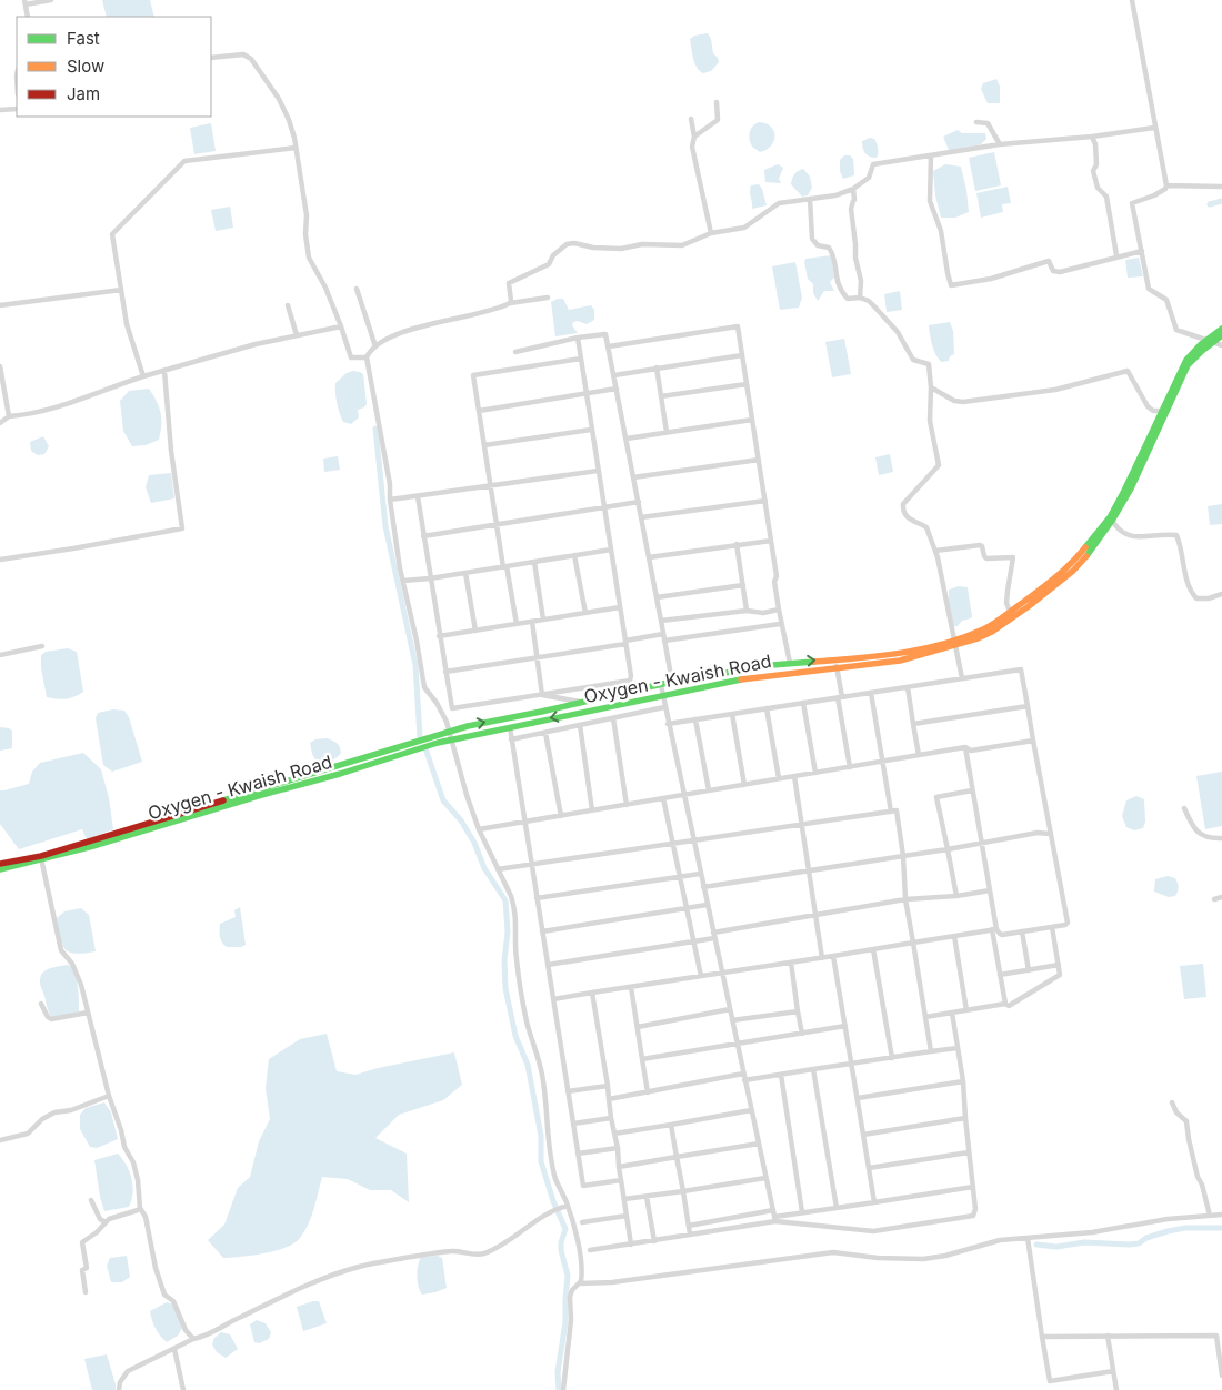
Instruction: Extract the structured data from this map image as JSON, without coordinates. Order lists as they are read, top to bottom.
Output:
{
  "streets": {
    "main road": ["Oxygen - Kwaish Road"]
  },
  "legend": ["Fast", "Slow", "Jam"]
}
